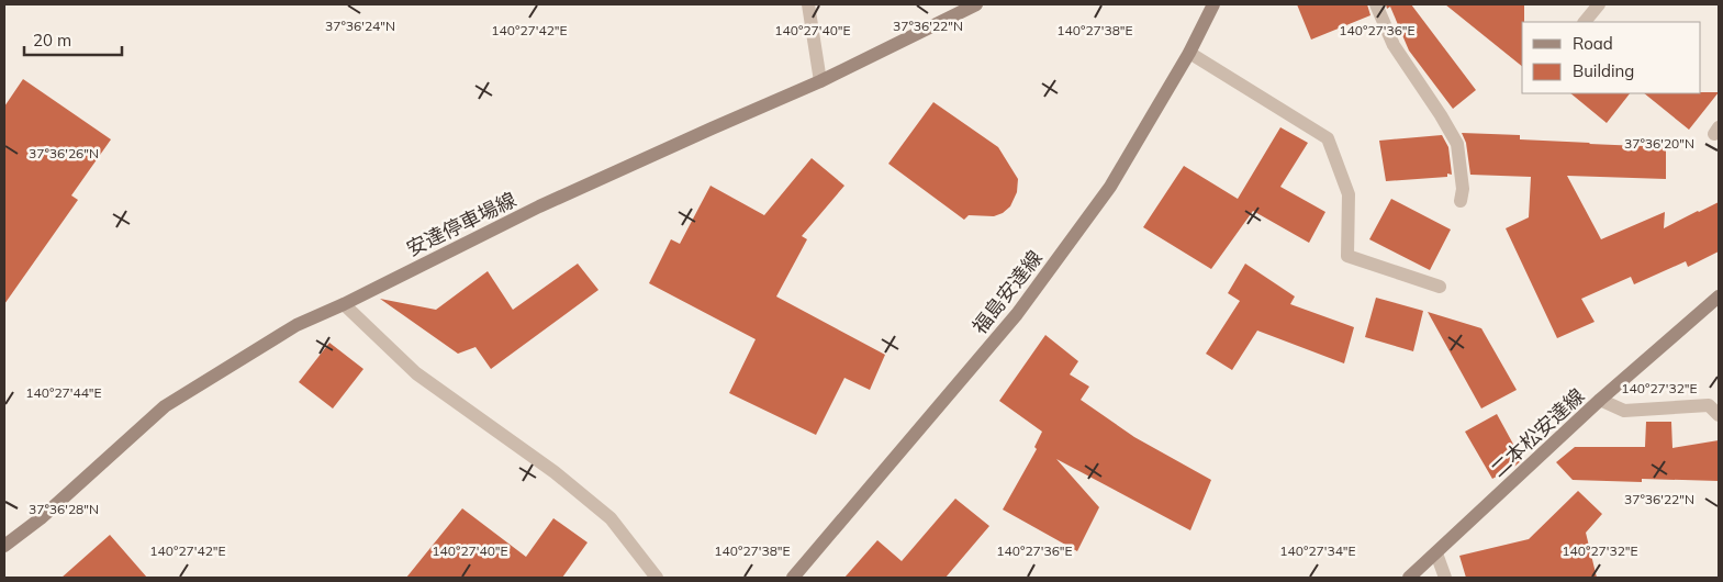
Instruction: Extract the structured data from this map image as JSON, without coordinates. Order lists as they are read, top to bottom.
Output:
{
  "streets": {
    "main road": ["安達停車場線", "福島安達線", "二本松安達線"]
  },
  "legend": ["Road", "Building"],
  "scale_bar": "20 m",
  "coordinates": [
    "37°36'22\"N",
    "37°36'24\"N",
    "140°27'42\"E",
    "140°27'40\"E",
    "140°27'38\"E",
    "140°27'36\"E",
    "37°36'20\"N",
    "37°36'26\"N",
    "140°27'32\"E",
    "140°27'44\"E",
    "37°36'28\"N",
    "140°27'34\"E"
  ]
}
